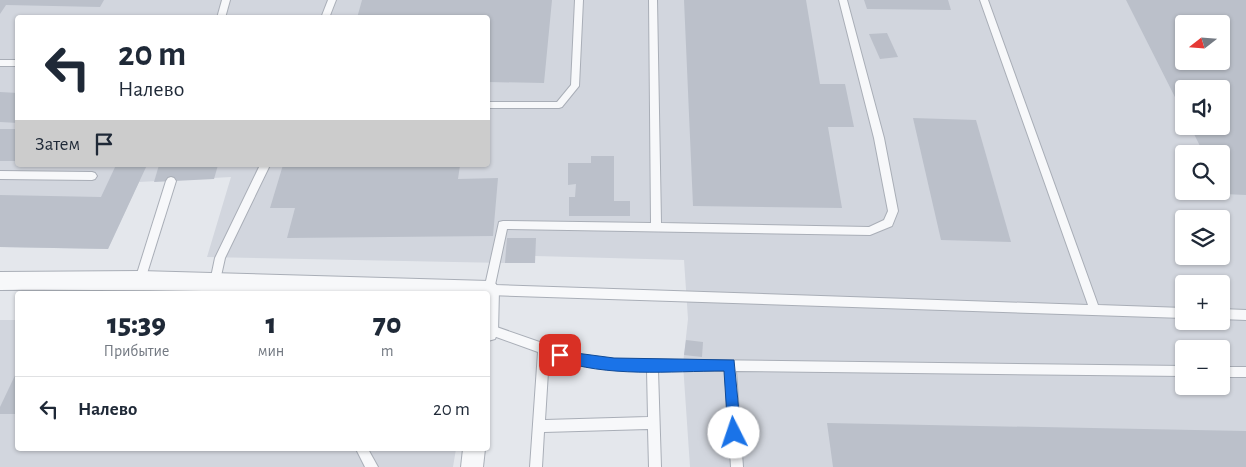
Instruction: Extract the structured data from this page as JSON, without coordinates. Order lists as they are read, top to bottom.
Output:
{
  "north": "left",
  "page": {
    "map_buttons": ["+", "−"],
    "turn": ["20 m", "Налево"],
    "then": "Затем",
    "eta": [
      "15:39",
      "Прибытие",
      "1",
      "мин",
      "70",
      "m"
    ],
    "list": [
      {
        "name": "Налево",
        "value": "20 m"
      }
    ]
  }
}
